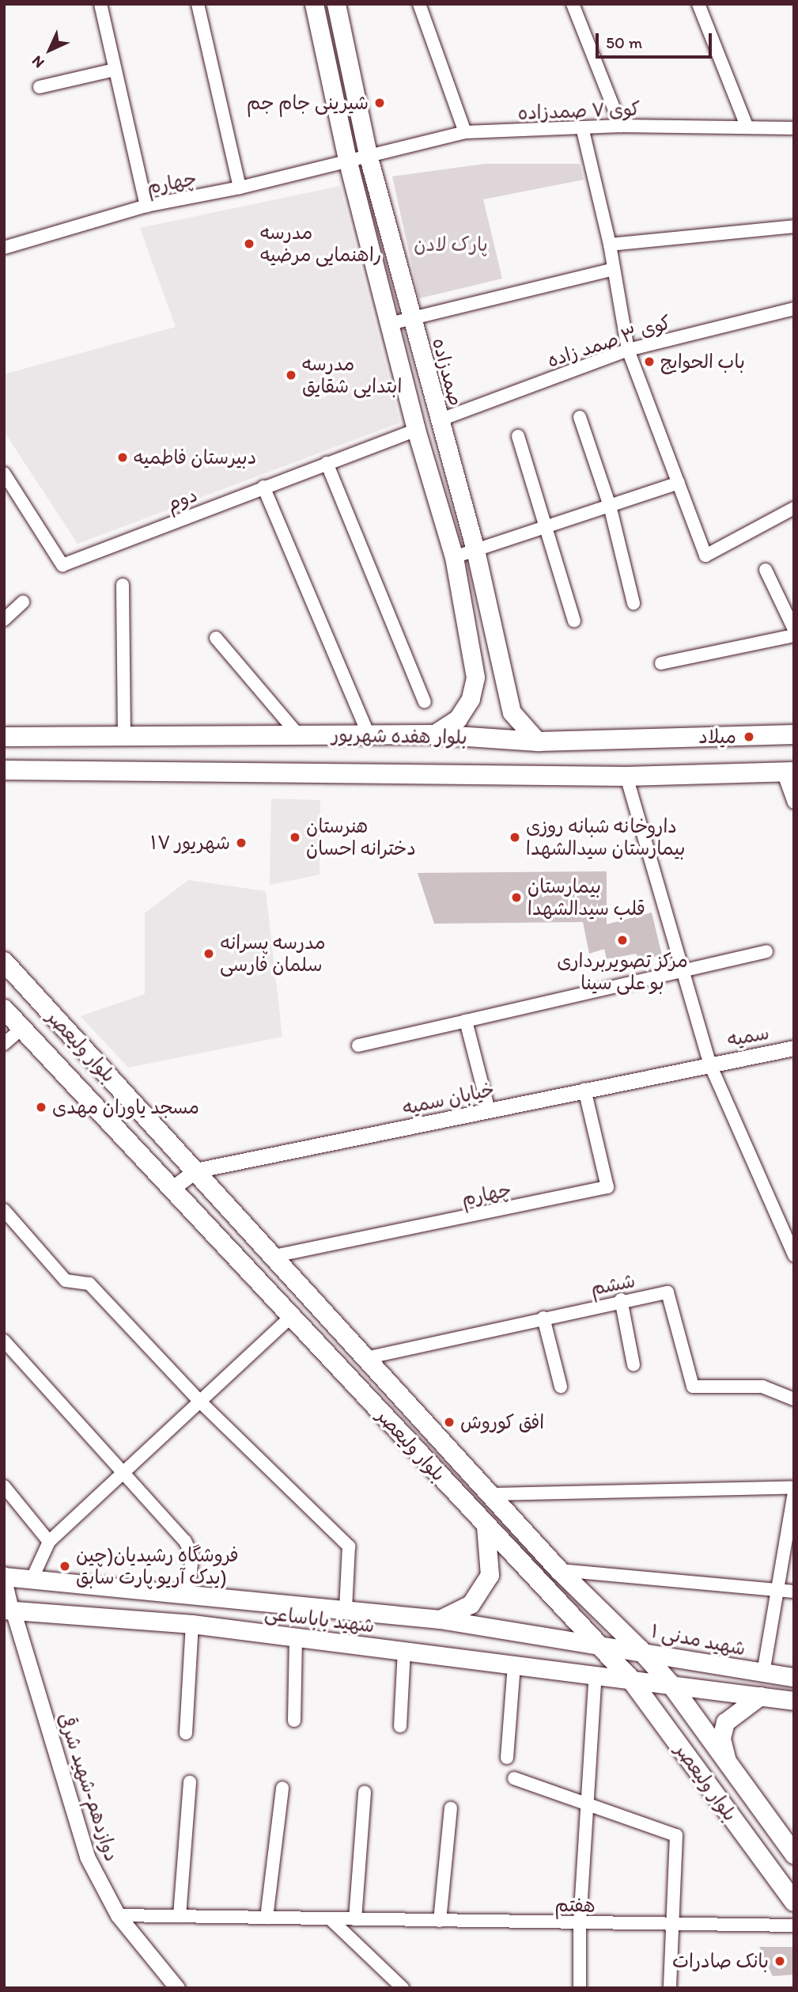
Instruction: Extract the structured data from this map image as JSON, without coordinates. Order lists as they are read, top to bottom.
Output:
{
  "streets": {
    "main road": [
      "صمدزاده",
      "بلوار هفده شهریور",
      "بلوار ولیعصر",
      "شهید باباساعی",
      "شهید مدنی ۱"
    ],
    "street": [
      "کوی ۷ صمدزاده",
      "چهارم",
      "کوی ۳ صمد زاده",
      "دوم",
      "سمیه",
      "خیابان سمیه",
      "ششم",
      "دوازدهم-شهید شرقی",
      "هفتم"
    ]
  },
  "crossings": [
    ["کوی ۷ صمدزاده", "چهارم"],
    ["کوی ۷ صمدزاده", "صمدزاده"],
    ["چهارم", "بلوار ولیعصر"],
    ["چهارم", "خیابان سمیه"],
    ["کوی ۳ صمد زاده", "صمدزاده"],
    ["صمدزاده", "بلوار هفده شهریور"],
    ["سمیه", "خیابان سمیه"],
    ["بلوار ولیعصر", "خیابان سمیه"],
    ["بلوار ولیعصر", "ششم"],
    ["بلوار ولیعصر", "شهید باباساعی"],
    ["بلوار ولیعصر", "شهید مدنی ۱"],
    ["شهید باباساعی", "شهید مدنی ۱"],
    ["شهید باباساعی", "دوازدهم-شهید شرقی"],
    ["دوازدهم-شهید شرقی", "هفتم"]
  ],
  "parks": ["پارک لادن"],
  "places": [
    "شیرینی جام جم",
    "مدرسه راهنمایی مرضیه",
    "باب الحوایج",
    "مدرسه ابتدایی شقایق",
    "دبیرستان فاطمیه",
    "میلاد",
    "هنرستان دخترانه احسان",
    "داروخانه شبانه روزی بیمارستان سیدالشهدا",
    "۱۷ شهریور",
    "بیمارستان قلب سیدالشهدا",
    "مرکز تصویربرداری بو علی سینا",
    "مدرسه پسرانه سلمان فارسی",
    "مسجد یاوران مهدی",
    "افق کوروش",
    "فروشگاه رشیدیان(چین یدک آریو پارت سابق)",
    "بانک صادرات"
  ],
  "scale_bar": "50 m",
  "north": "bottom left"
}
